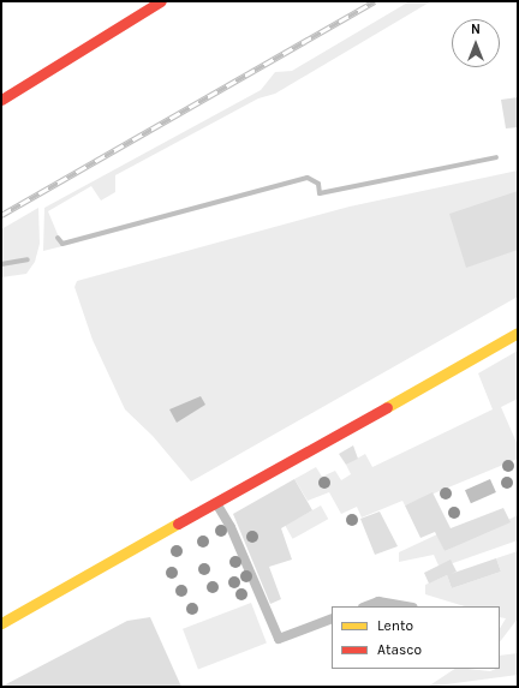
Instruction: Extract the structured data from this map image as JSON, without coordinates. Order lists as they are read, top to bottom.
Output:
{
  "legend": ["Lento", "Atasco"],
  "north": "top"
}
